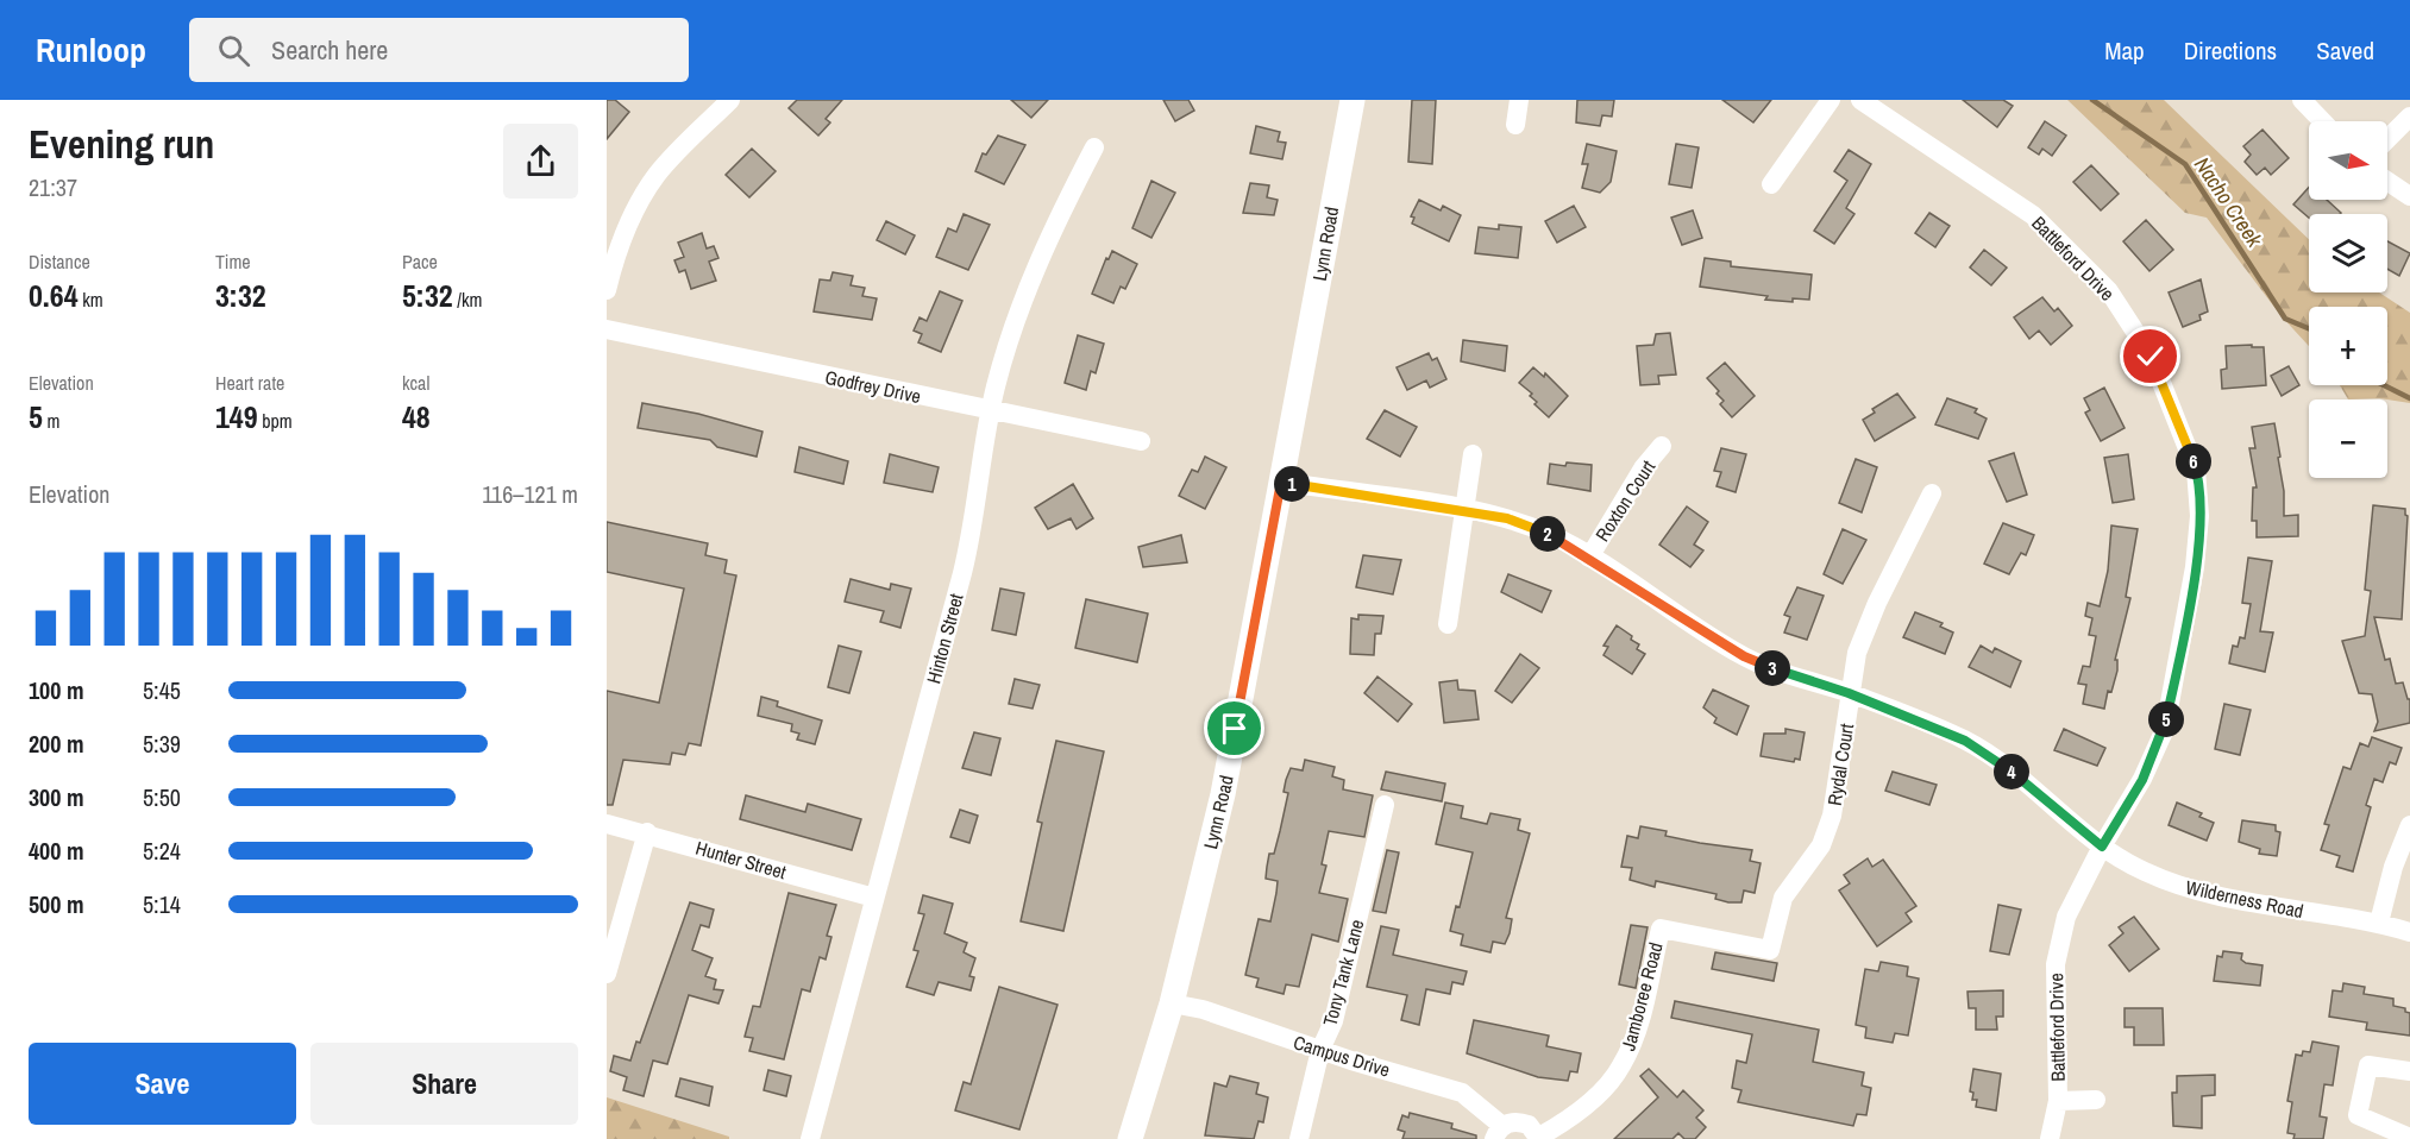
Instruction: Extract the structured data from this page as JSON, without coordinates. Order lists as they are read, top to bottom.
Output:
{
  "streets": {
    "main road": ["Lynn Road"],
    "street": [
      "Battleford Drive",
      "Godfrey Drive",
      "Roxton Court",
      "Hinton Street",
      "Rydal Court",
      "Hunter Street",
      "Wilderness Road",
      "Tony Tank Lane",
      "Jamboree Road",
      "Campus Drive"
    ]
  },
  "crossings": [
    ["Lynn Road", "Wilderness Road"],
    ["Lynn Road", "Campus Drive"],
    ["Battleford Drive", "Wilderness Road"],
    ["Godfrey Drive", "Hinton Street"],
    ["Roxton Court", "Wilderness Road"],
    ["Hinton Street", "Hunter Street"],
    ["Rydal Court", "Wilderness Road"],
    ["Rydal Court", "Jamboree Road"],
    ["Tony Tank Lane", "Campus Drive"],
    ["Jamboree Road", "Campus Drive"]
  ],
  "water": ["Nacho Creek"],
  "north": "right",
  "page": {
    "header": "Runloop",
    "search": "Search here",
    "nav": ["Map", "Directions", "Saved"],
    "heading": ["Evening run", "21:37"],
    "map_buttons": ["+", "−"],
    "stats": [
      ["Distance", "0.64 km"],
      ["Time", "3:32"],
      ["Pace", "5:32 /km"],
      ["Elevation", "5 m"],
      ["Heart rate", "149 bpm"],
      ["kcal", "48"]
    ],
    "pins": [
      "6",
      "1",
      "2",
      "3",
      "5",
      "4"
    ],
    "chart": ["Elevation", "116–121 m"],
    "list": [
      {
        "name": "100 m",
        "note": "5:45"
      },
      {
        "name": "200 m",
        "note": "5:39"
      },
      {
        "name": "300 m",
        "note": "5:50"
      },
      {
        "name": "400 m",
        "note": "5:24"
      },
      {
        "name": "500 m",
        "note": "5:14"
      }
    ],
    "buttons": ["Save", "Share"]
  }
}
